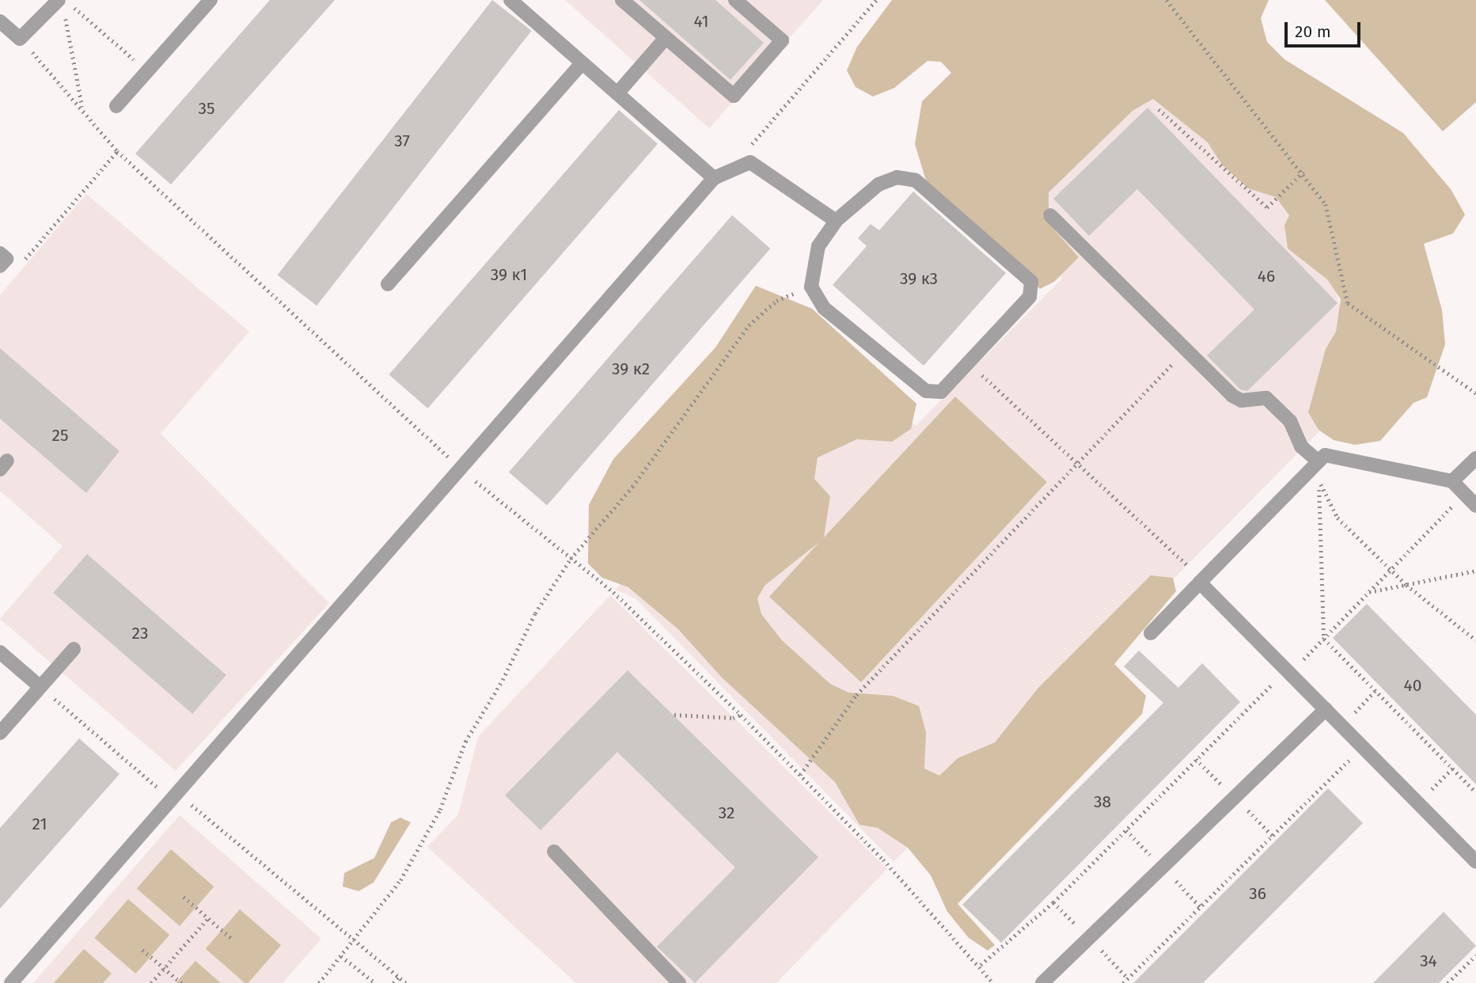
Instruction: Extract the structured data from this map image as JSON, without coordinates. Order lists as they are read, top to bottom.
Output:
{
  "house_numbers": [
    "41",
    "35",
    "37",
    "39 к1",
    "46",
    "39 к3",
    "39 к2",
    "25",
    "23",
    "40",
    "38",
    "32",
    "21",
    "36",
    "34"
  ],
  "scale_bar": "20 m"
}
